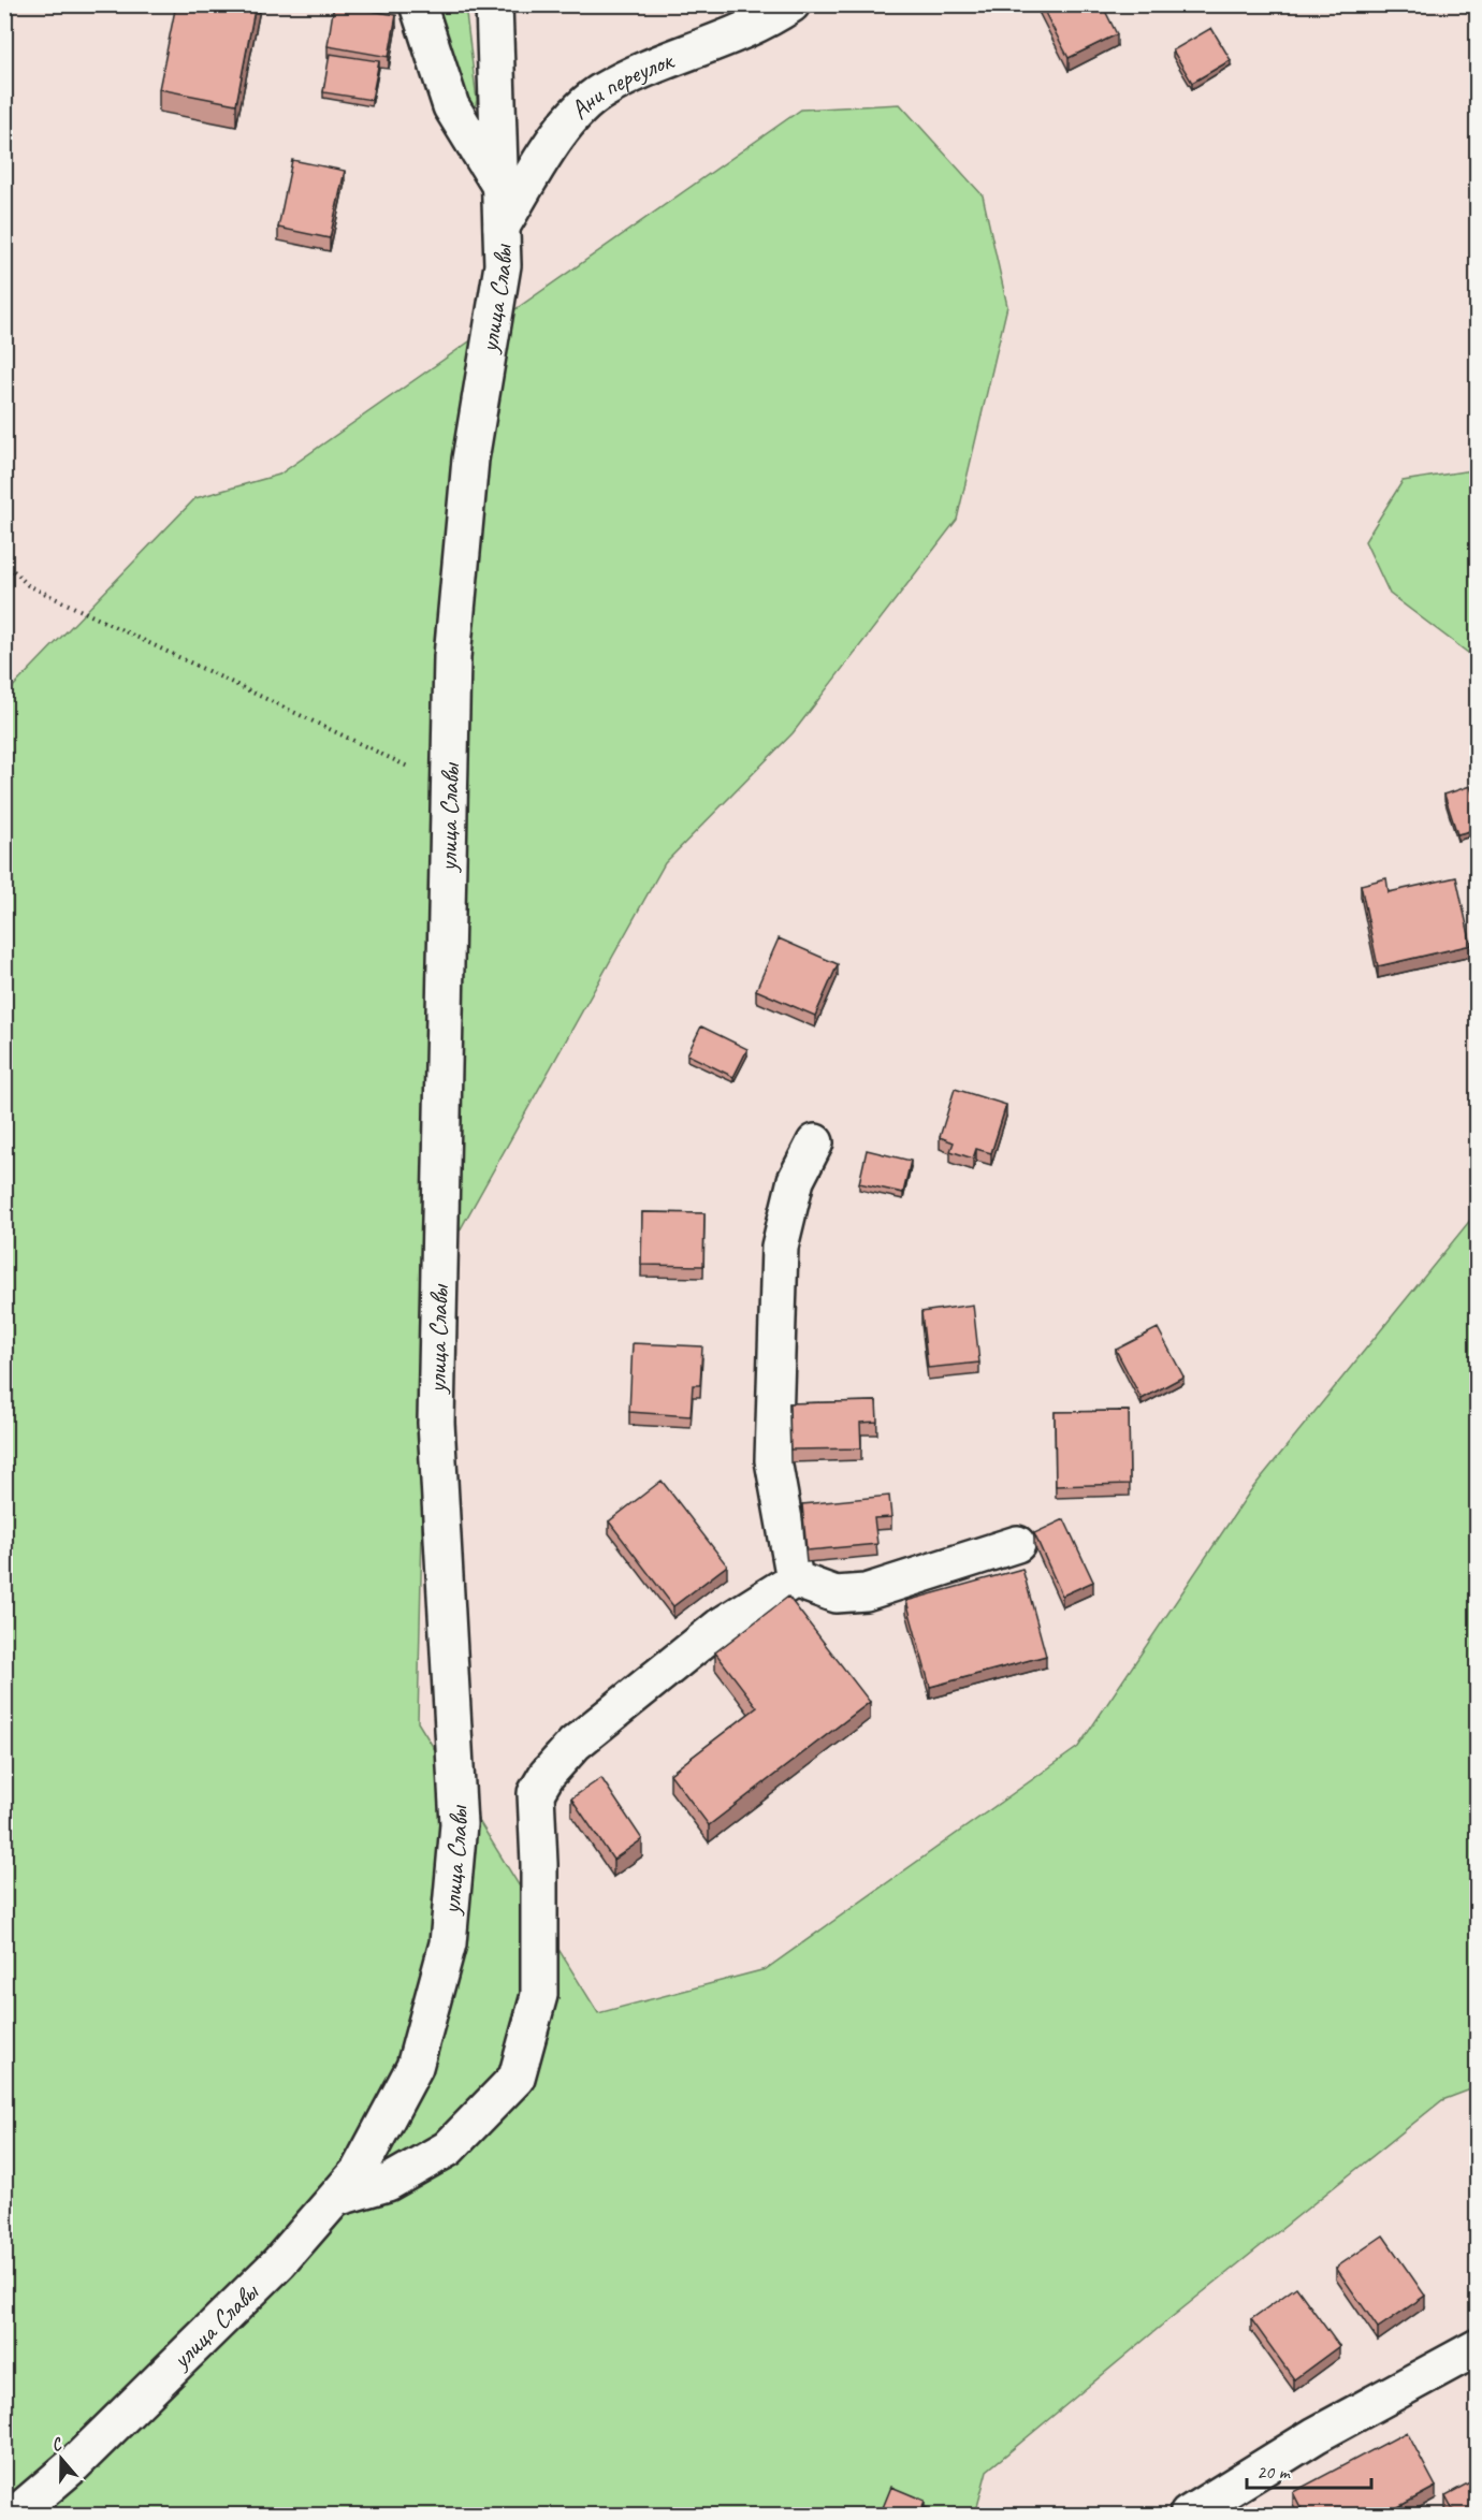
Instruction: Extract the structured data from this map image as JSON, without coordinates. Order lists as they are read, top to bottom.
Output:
{
  "streets": {
    "street": ["Ани переулок", "улица Славы"]
  },
  "crossings": [
    ["Ани переулок", "улица Славы"]
  ],
  "scale_bar": "20 m",
  "north": "top"
}
